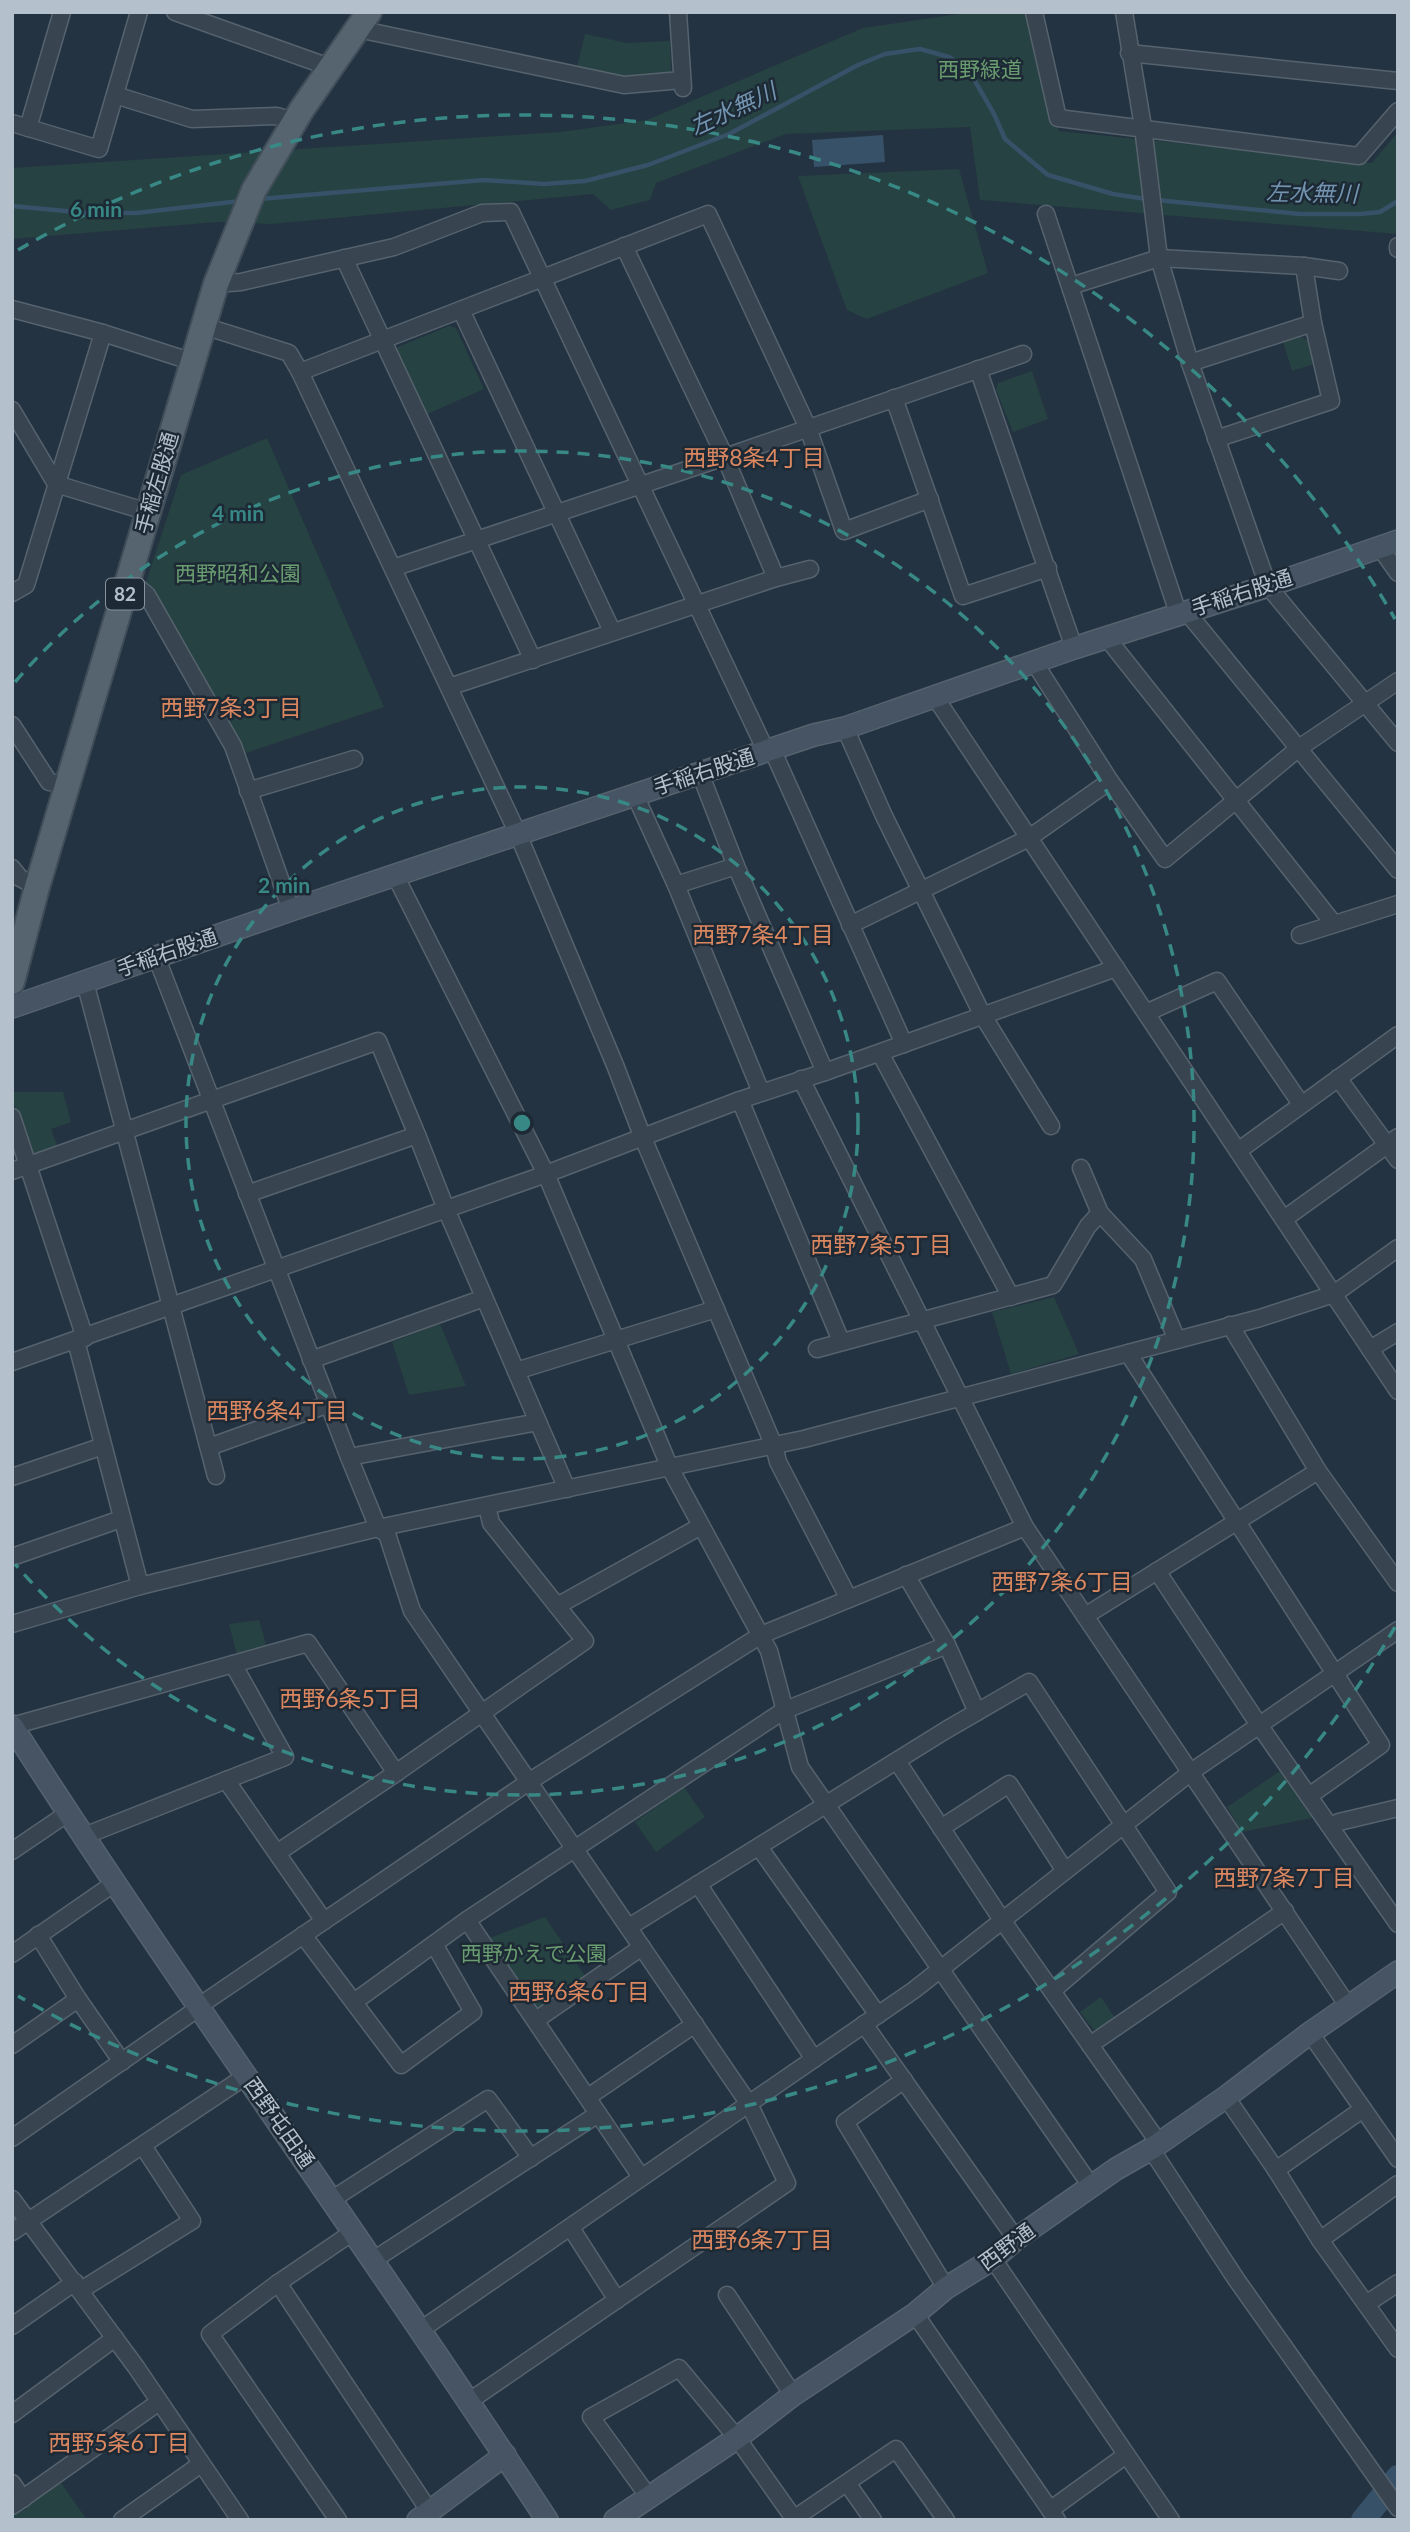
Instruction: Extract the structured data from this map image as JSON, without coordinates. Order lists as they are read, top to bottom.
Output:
{
  "streets": {
    "main road": ["手稲左股通", "82"],
    "street": ["手稲右股通", "西野屯田通", "西野通"]
  },
  "districts": [
    "西野8条4丁目",
    "西野7条3丁目",
    "西野7条4丁目",
    "西野7条5丁目",
    "西野6条4丁目",
    "西野7条6丁目",
    "西野6条5丁目",
    "西野7条7丁目",
    "西野6条6丁目",
    "西野6条7丁目",
    "西野5条6丁目"
  ],
  "water": ["左水無川"],
  "parks": ["西野緑道", "西野昭和公園", "西野かえで公園"],
  "rings": ["6 min", "4 min", "2 min"]
}
